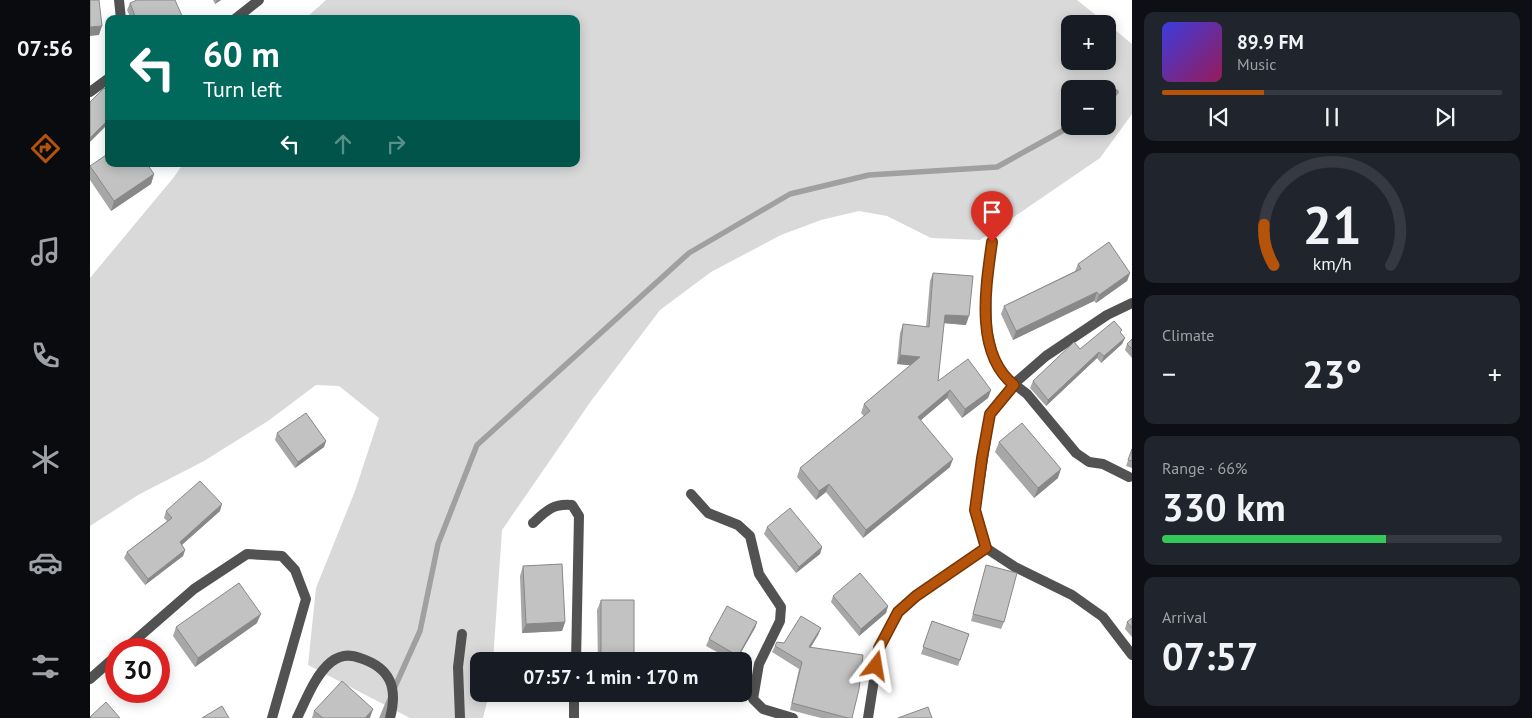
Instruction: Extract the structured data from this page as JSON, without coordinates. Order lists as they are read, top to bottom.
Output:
{
  "page": {
    "tabs": "07:56",
    "map_buttons": ["+", "−"],
    "turn": ["60 m", "Turn left"],
    "song": ["89.9 FM", "Music"],
    "tile": [
      "Climate",
      ["Range · 66%", "330 km"],
      ["Arrival", "07:57"]
    ],
    "heat": ["−", "23°", "+"],
    "limit": "30",
    "trip": "07:57 · 1 min · 170 m",
    "gauge": ["21", "km/h"]
  }
}
